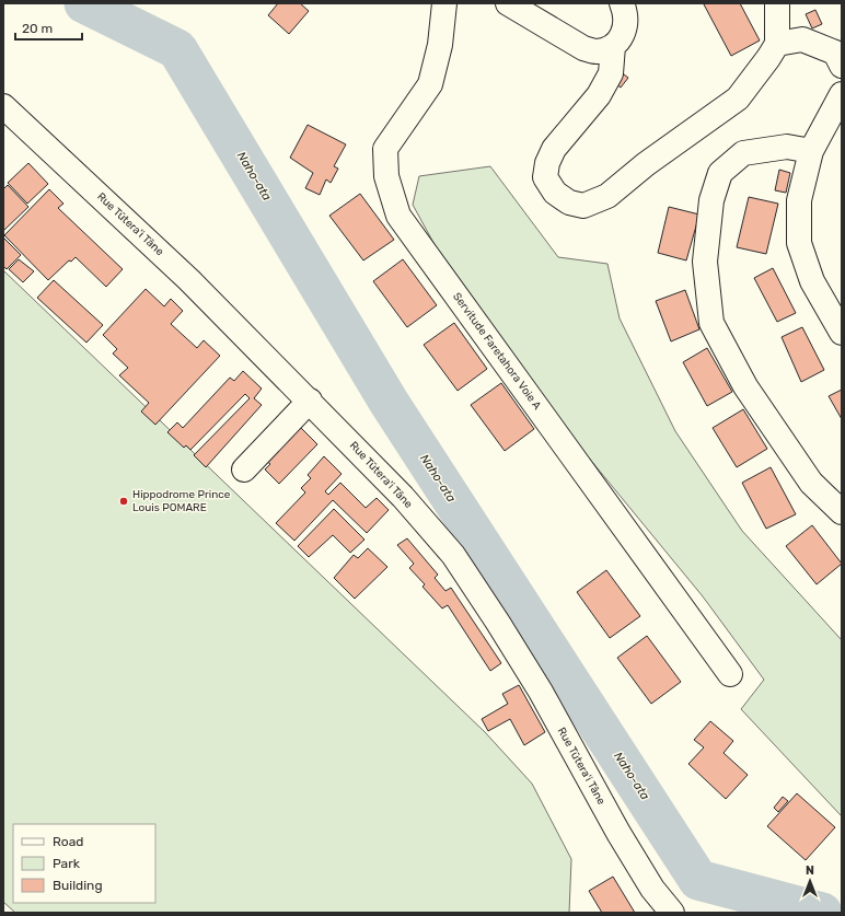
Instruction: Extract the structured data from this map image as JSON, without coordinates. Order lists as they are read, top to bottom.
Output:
{
  "streets": {
    "street": ["Rue Tūtera'i Tāne", "Servitude Faretahora Voie A"]
  },
  "water": ["Naho-ata"],
  "places": ["Hippodrome Prince Louis POMARE"],
  "legend": ["Road", "Park", "Building"],
  "scale_bar": "20 m",
  "north": "top"
}
